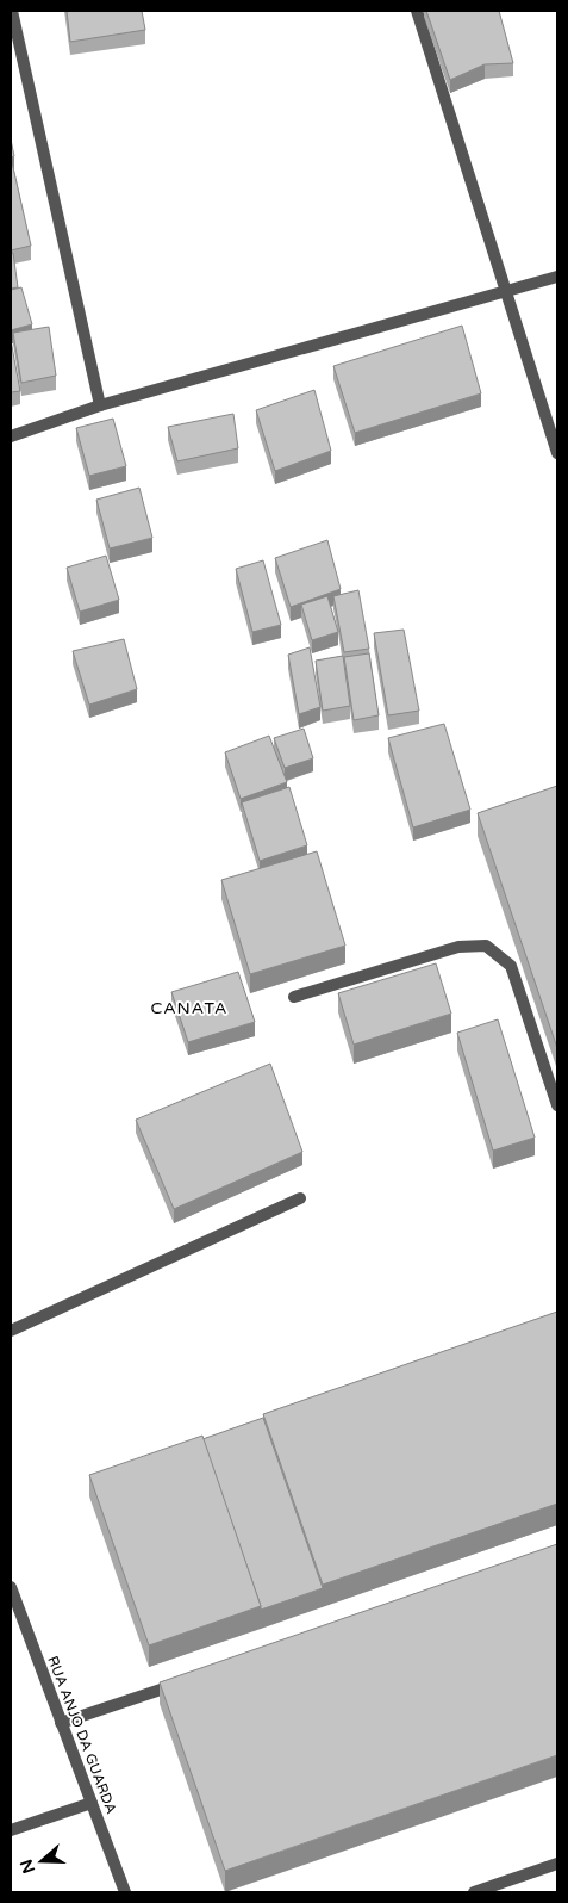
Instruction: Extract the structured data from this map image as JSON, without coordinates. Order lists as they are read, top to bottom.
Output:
{
  "streets": {
    "street": ["RUA ANJO DA GUARDA"]
  },
  "districts": ["CANATA"],
  "north": "left"
}
